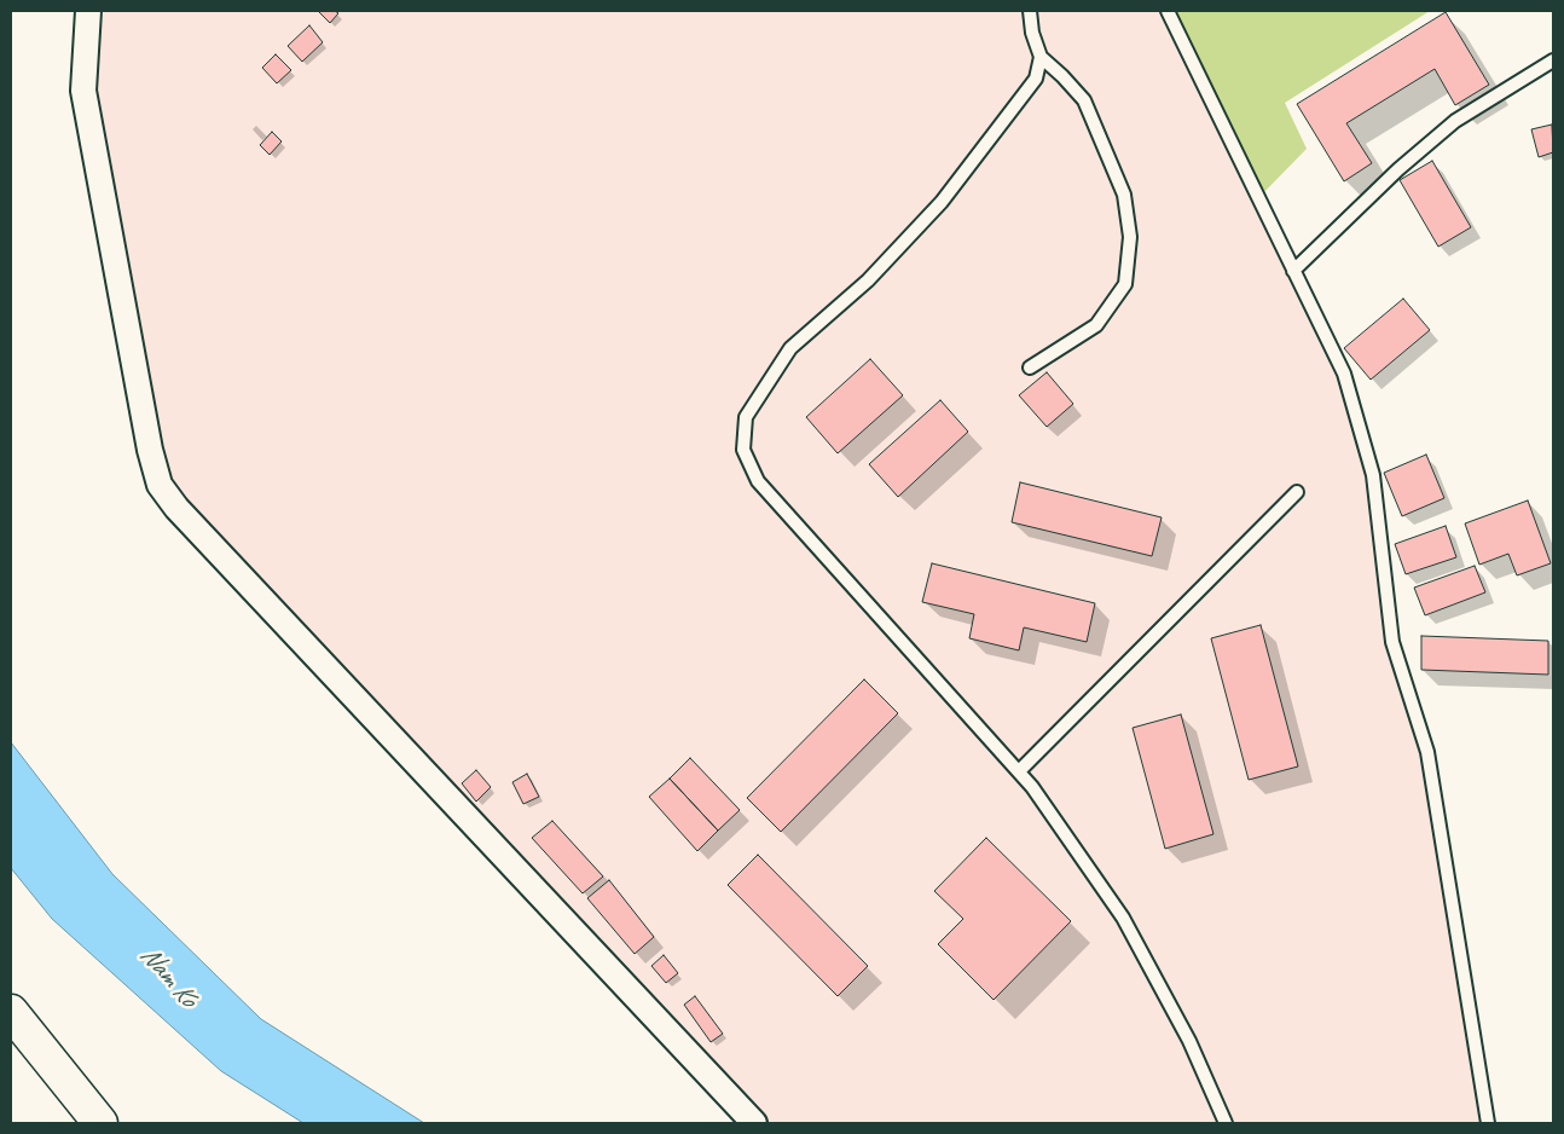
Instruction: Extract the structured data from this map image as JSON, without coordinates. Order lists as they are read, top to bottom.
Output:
{
  "water": ["Nam Ko"]
}
